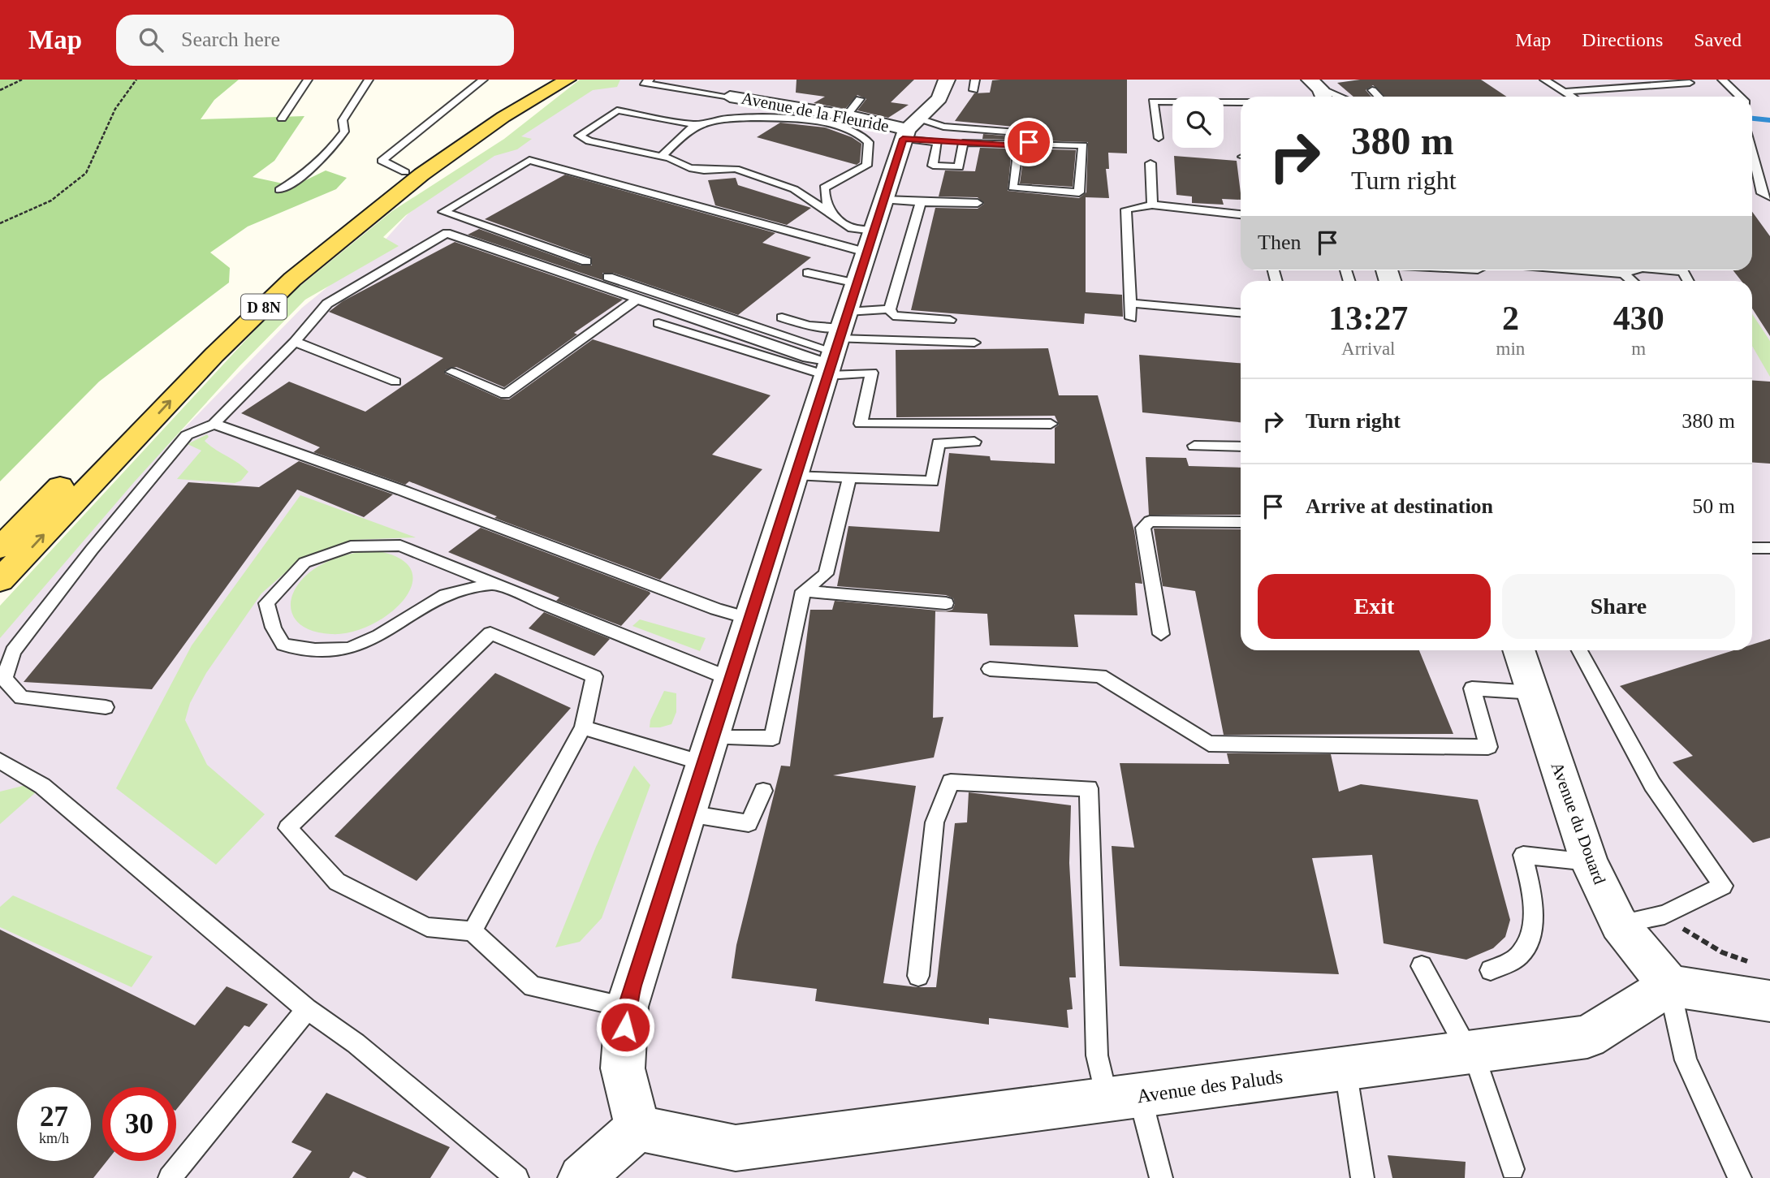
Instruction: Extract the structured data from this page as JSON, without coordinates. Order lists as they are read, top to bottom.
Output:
{
  "streets": {
    "main road": ["D 8N"],
    "street": ["Avenue de la Fleuride", "Avenue du Douard", "Avenue des Paluds"]
  },
  "crossings": [
    ["Avenue de la Fleuride", "Avenue des Paluds"],
    ["Avenue du Douard", "Avenue des Paluds"]
  ],
  "page": {
    "header": "Map",
    "search": "Search here",
    "nav": ["Map", "Directions", "Saved"],
    "turn": ["380 m", "Turn right"],
    "then": "Then",
    "eta": [
      "13:27",
      "Arrival",
      "2",
      "min",
      "430",
      "m"
    ],
    "list": [
      {
        "name": "Turn right",
        "value": "380 m"
      },
      {
        "name": "Arrive at destination",
        "value": "50 m"
      }
    ],
    "buttons": ["Exit", "Share"],
    "speed": "27 km/h",
    "limit": "30"
  }
}
